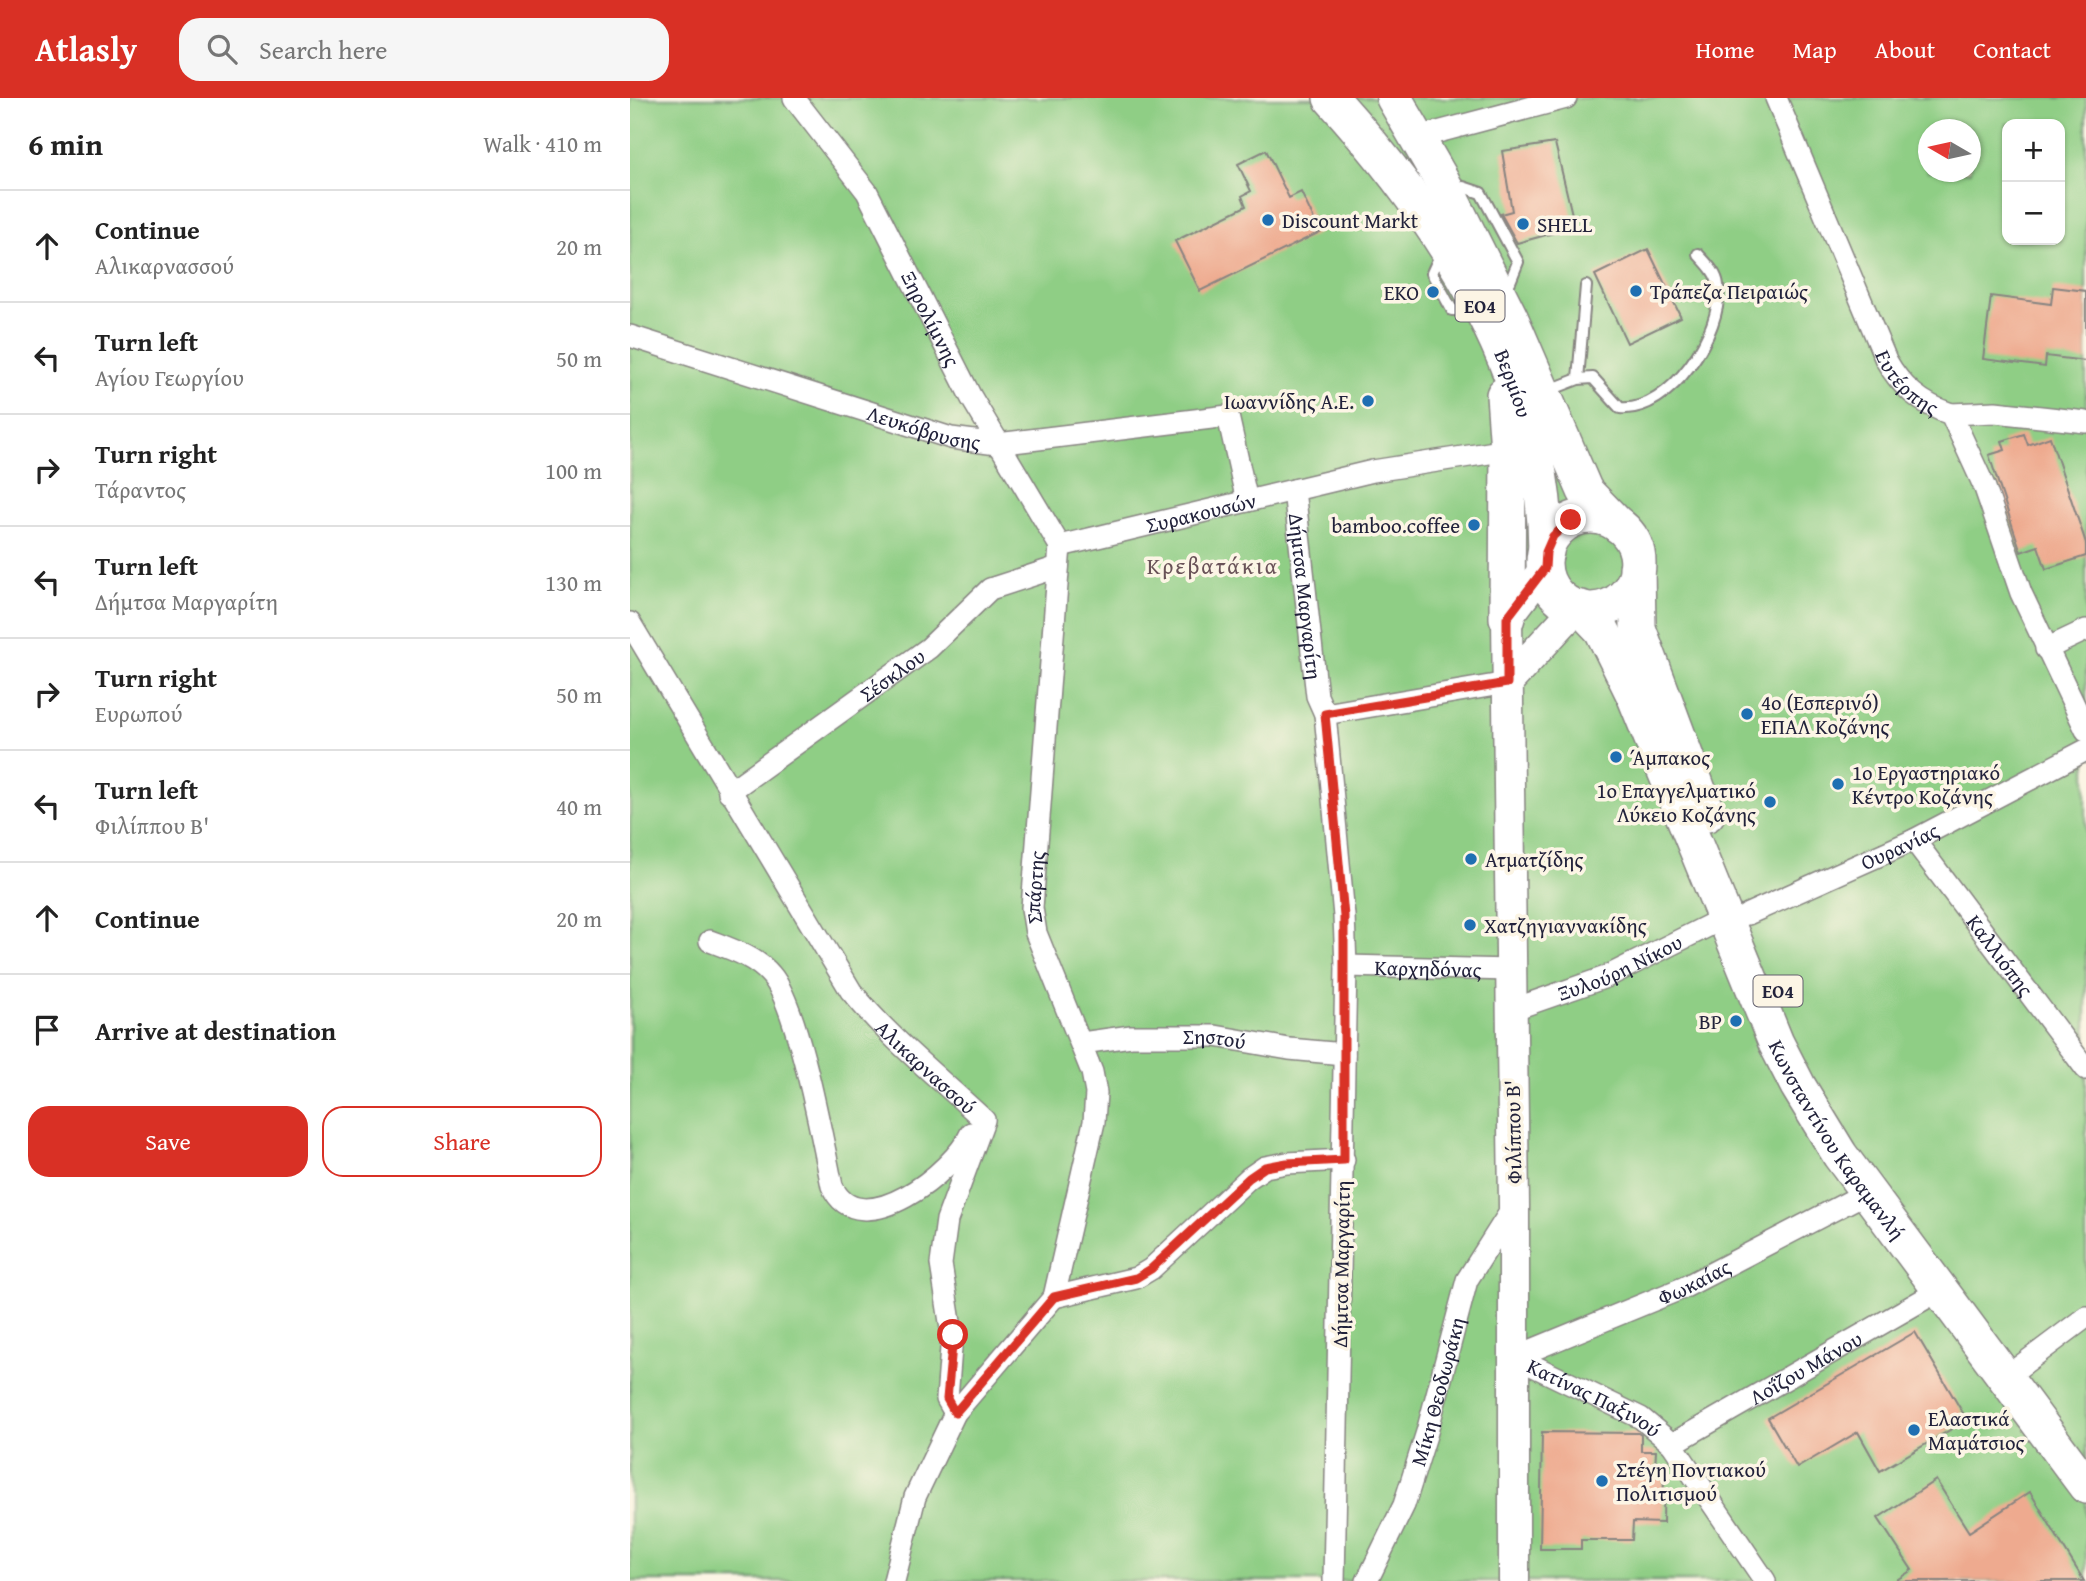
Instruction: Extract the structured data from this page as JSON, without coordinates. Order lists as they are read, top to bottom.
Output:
{
  "streets": {
    "main road": [
      "ΕΟ4",
      "Βερμίου",
      "Φιλίππου Β'",
      "Κωνσταντίνου Καραμανλή"
    ],
    "street": [
      "Ξηρολίμνης",
      "Ευτέρπης",
      "Λευκόβρυσης",
      "Συρακουσών",
      "Δήμτσα Μαργαρίτη",
      "Σέσκλου",
      "Ουρανίας",
      "Σπάρτης",
      "Καλλιόπης",
      "Ξυλούρη Νίκου",
      "Καρχηδόνας",
      "Σηστού",
      "Αλικαρνασσού",
      "Φωκαίας",
      "Λοΐζου Μάνου",
      "Μίκη Θεοδωράκη",
      "Κατίνας Παξινού"
    ]
  },
  "crossings": [
    ["ΕΟ4", "Βερμίου"],
    ["ΕΟ4", "Κωνσταντίνου Καραμανλή"],
    ["Ξηρολίμνης", "Λευκόβρυσης"],
    ["Ξηρολίμνης", "Συρακουσών"],
    ["Ξηρολίμνης", "Σέσκλου"],
    ["Ξηρολίμνης", "Σπάρτης"],
    ["Βερμίου", "Κωνσταντίνου Καραμανλή"],
    ["Λευκόβρυσης", "Συρακουσών"],
    ["Συρακουσών", "Δήμτσα Μαργαρίτη"],
    ["Συρακουσών", "Σέσκλου"],
    ["Συρακουσών", "Σπάρτης"],
    ["Δήμτσα Μαργαρίτη", "Καρχηδόνας"],
    ["Δήμτσα Μαργαρίτη", "Σηστού"],
    ["Σέσκλου", "Σπάρτης"],
    ["Σέσκλου", "Αλικαρνασσού"],
    ["Ουρανίας", "Καλλιόπης"],
    ["Ουρανίας", "Ξυλούρη Νίκου"],
    ["Ουρανίας", "Κωνσταντίνου Καραμανλή"],
    ["Σπάρτης", "Σηστού"],
    ["Ξυλούρη Νίκου", "Φιλίππου Β'"],
    ["Ξυλούρη Νίκου", "Κωνσταντίνου Καραμανλή"],
    ["Καρχηδόνας", "Φιλίππου Β'"],
    ["Φιλίππου Β'", "Φωκαίας"],
    ["Φιλίππου Β'", "Μίκη Θεοδωράκη"],
    ["Φιλίππου Β'", "Κατίνας Παξινού"],
    ["Κωνσταντίνου Καραμανλή", "Φωκαίας"],
    ["Κωνσταντίνου Καραμανλή", "Λοΐζου Μάνου"],
    ["Φωκαίας", "Κατίνας Παξινού"],
    ["Λοΐζου Μάνου", "Κατίνας Παξινού"]
  ],
  "districts": ["Κρεβατάκια"],
  "places": [
    "Discount Markt",
    "SHELL",
    "Τράπεζα Πειραιώς",
    "EKO",
    "Ιωαννίδης Α.Ε.",
    "bamboo.coffee",
    "4ο (Εσπερινό) ΕΠΑΛ Κοζάνης",
    "Άμπακος",
    "1ο Εργαστηριακό Κέντρο Κοζάνης",
    "1ο Επαγγελματικό Λύκειο Κοζάνης",
    "Ατματζίδης",
    "Χατζηγιαννακίδης",
    "BP",
    "Ελαστικά Μαμάτσιος",
    "Στέγη Ποντιακού Πολιτισμού"
  ],
  "north": "left",
  "page": {
    "header": "Atlasly",
    "search": "Search here",
    "nav": [
      "Home",
      "Map",
      "About",
      "Contact"
    ],
    "heading": ["6 min", "Walk · 410 m"],
    "map_buttons": ["+", "−"],
    "list": [
      ["Continue", "Αλικαρνασσού", "20 m"],
      ["Turn left", "Αγίου Γεωργίου", "50 m"],
      ["Turn right", "Τάραντος", "100 m"],
      ["Turn left", "Δήμτσα Μαργαρίτη", "130 m"],
      ["Turn right", "Ευρωπού", "50 m"],
      ["Turn left", "Φιλίππου Β'", "40 m"],
      ["Continue", "20 m"],
      "Arrive at destination"
    ],
    "buttons": ["Save", "Share"]
  }
}
